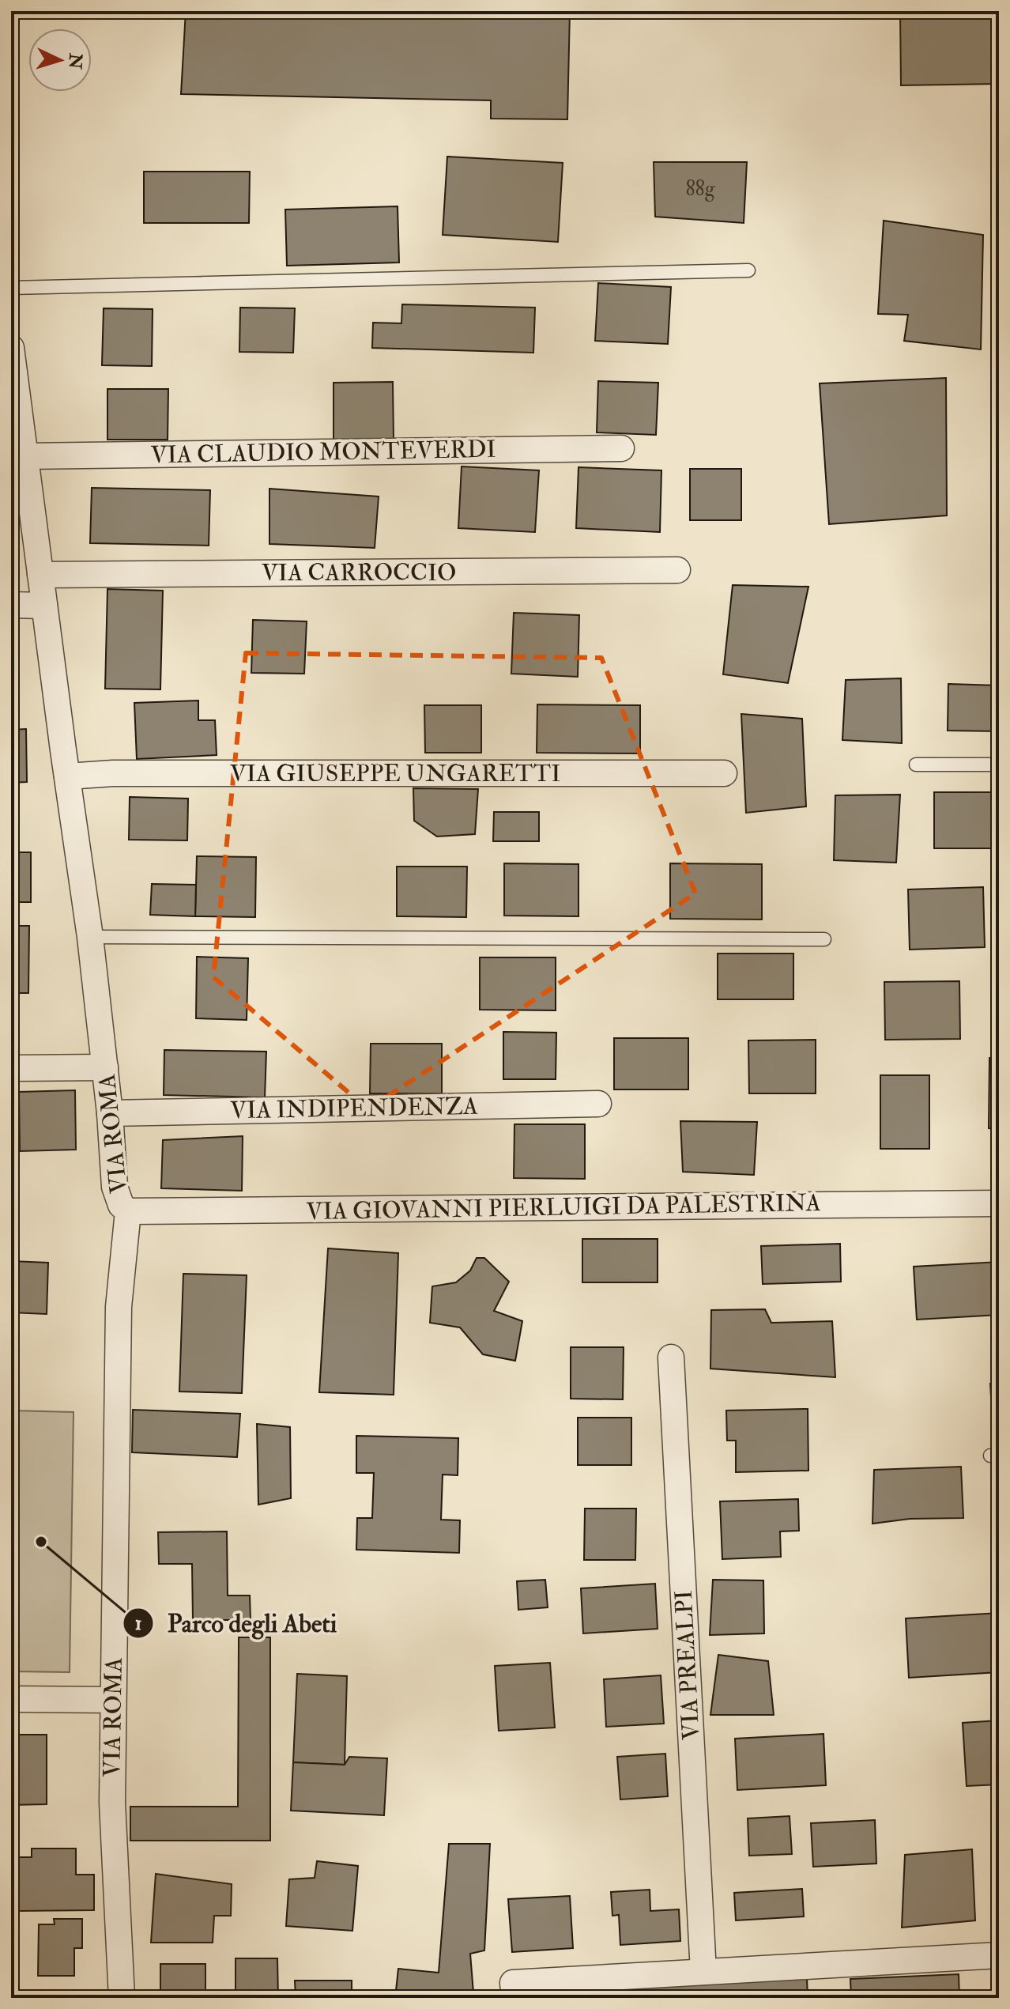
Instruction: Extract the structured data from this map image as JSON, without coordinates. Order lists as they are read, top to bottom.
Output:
{
  "streets": {
    "street": [
      "VIA CLAUDIO MONTEVERDI",
      "VIA CARROCCIO",
      "VIA GIUSEPPE UNGARETTI",
      "VIA INDIPENDENZA",
      "VIA ROMA",
      "VIA GIOVANNI PIERLUIGI DA PALESTRINA",
      "VIA PREALPI"
    ]
  },
  "crossings": [
    ["VIA CLAUDIO MONTEVERDI", "VIA ROMA"],
    ["VIA CARROCCIO", "VIA ROMA"],
    ["VIA GIUSEPPE UNGARETTI", "VIA ROMA"],
    ["VIA INDIPENDENZA", "VIA ROMA"],
    ["VIA ROMA", "VIA GIOVANNI PIERLUIGI DA PALESTRINA"]
  ],
  "places": ["Parco degli Abeti"],
  "house_numbers": ["88g"],
  "north": "right"
}
